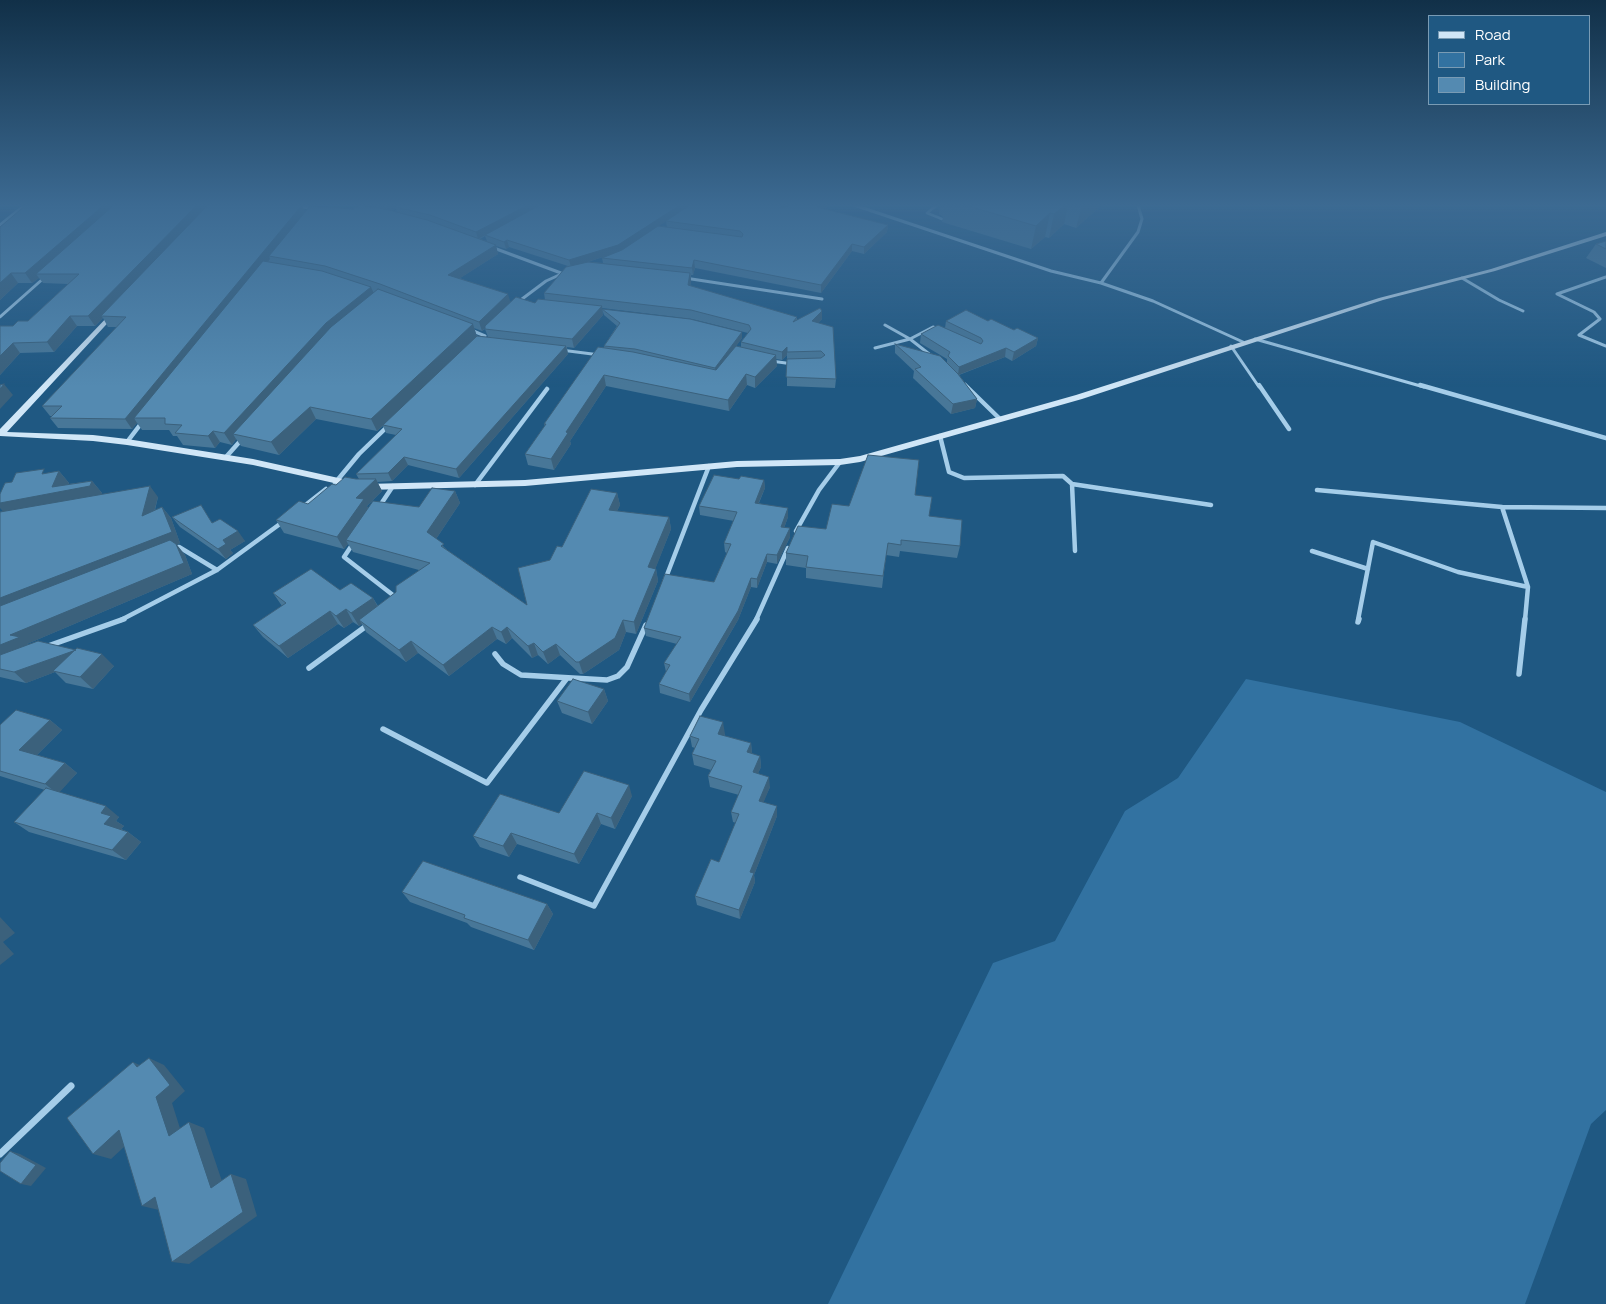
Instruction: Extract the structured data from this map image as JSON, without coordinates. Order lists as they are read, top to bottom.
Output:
{
  "legend": ["Road", "Park", "Building"]
}
